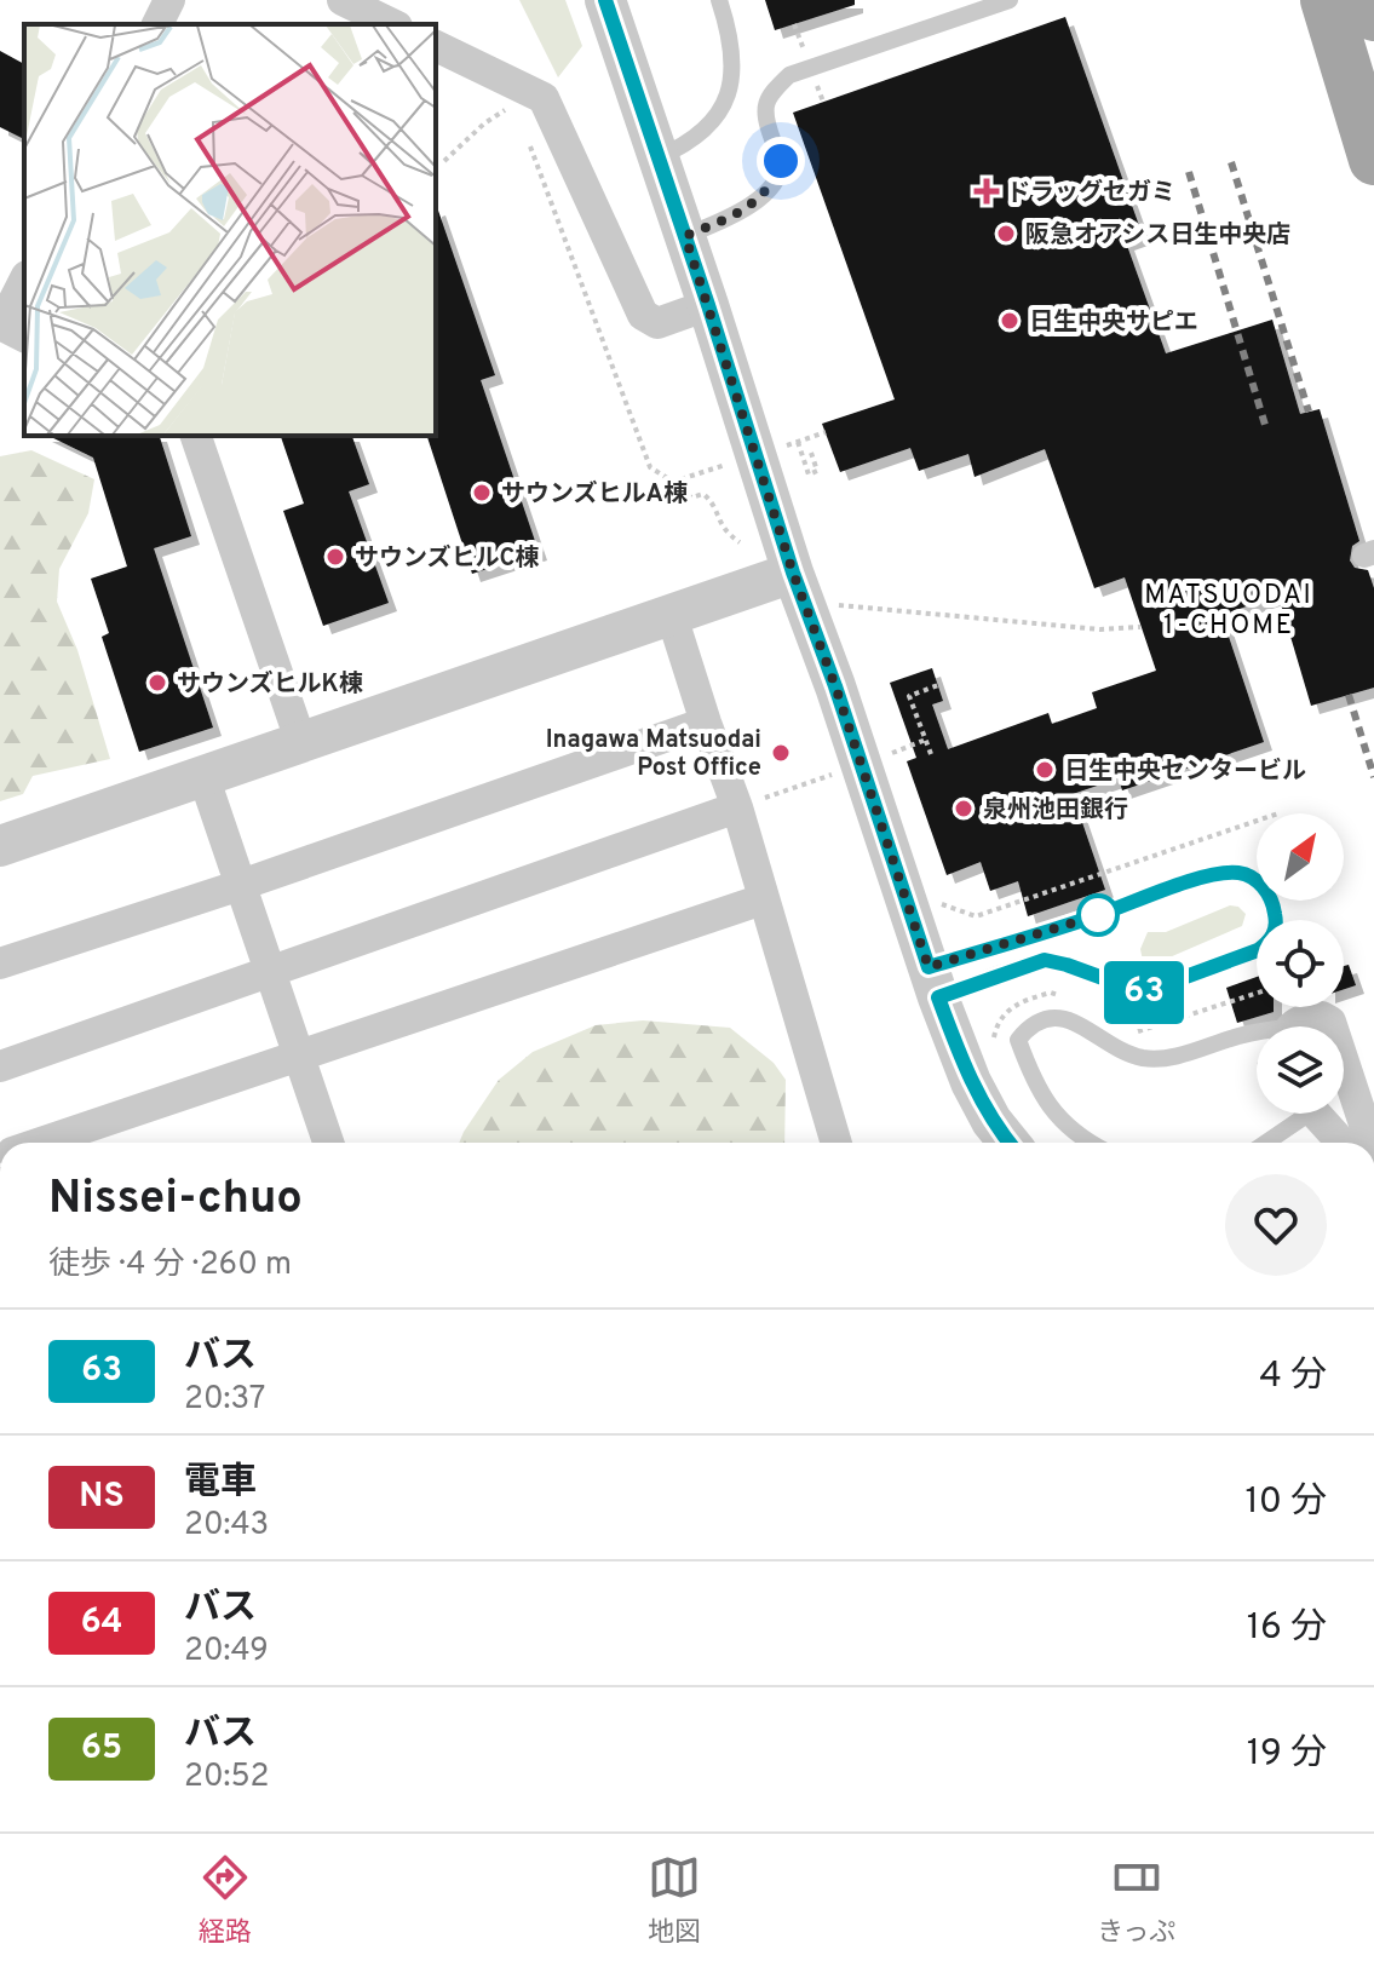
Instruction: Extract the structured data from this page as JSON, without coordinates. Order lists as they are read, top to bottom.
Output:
{
  "districts": ["MATSUODAI 1-CHOME"],
  "places": {
    "health": ["ドラッグセガミ"],
    "other": [
      "阪急オアシス日生中央店",
      "日生中央サピエ",
      "サウンズヒルA棟",
      "サウンズヒルC棟",
      "サウンズヒルK棟",
      "Inagawa Matsuodai Post Office",
      "日生中央センタービル",
      "泉州池田銀行"
    ]
  },
  "lines": ["bus line 63"],
  "north": "top right",
  "page": {
    "on_map": "63",
    "heading": ["Nissei-chuo", "徒歩 · 4 分 · 260 m"],
    "list": [
      {
        "mark": "63",
        "name": "バス",
        "note": "20:37",
        "value": "4 分"
      },
      {
        "mark": "NS",
        "name": "電車",
        "note": "20:43",
        "value": "10 分"
      },
      {
        "mark": "64",
        "name": "バス",
        "note": "20:49",
        "value": "16 分"
      },
      {
        "mark": "65",
        "name": "バス",
        "note": "20:52",
        "value": "19 分"
      }
    ],
    "tabs": ["経路", "地図", "きっぷ"]
  }
}
